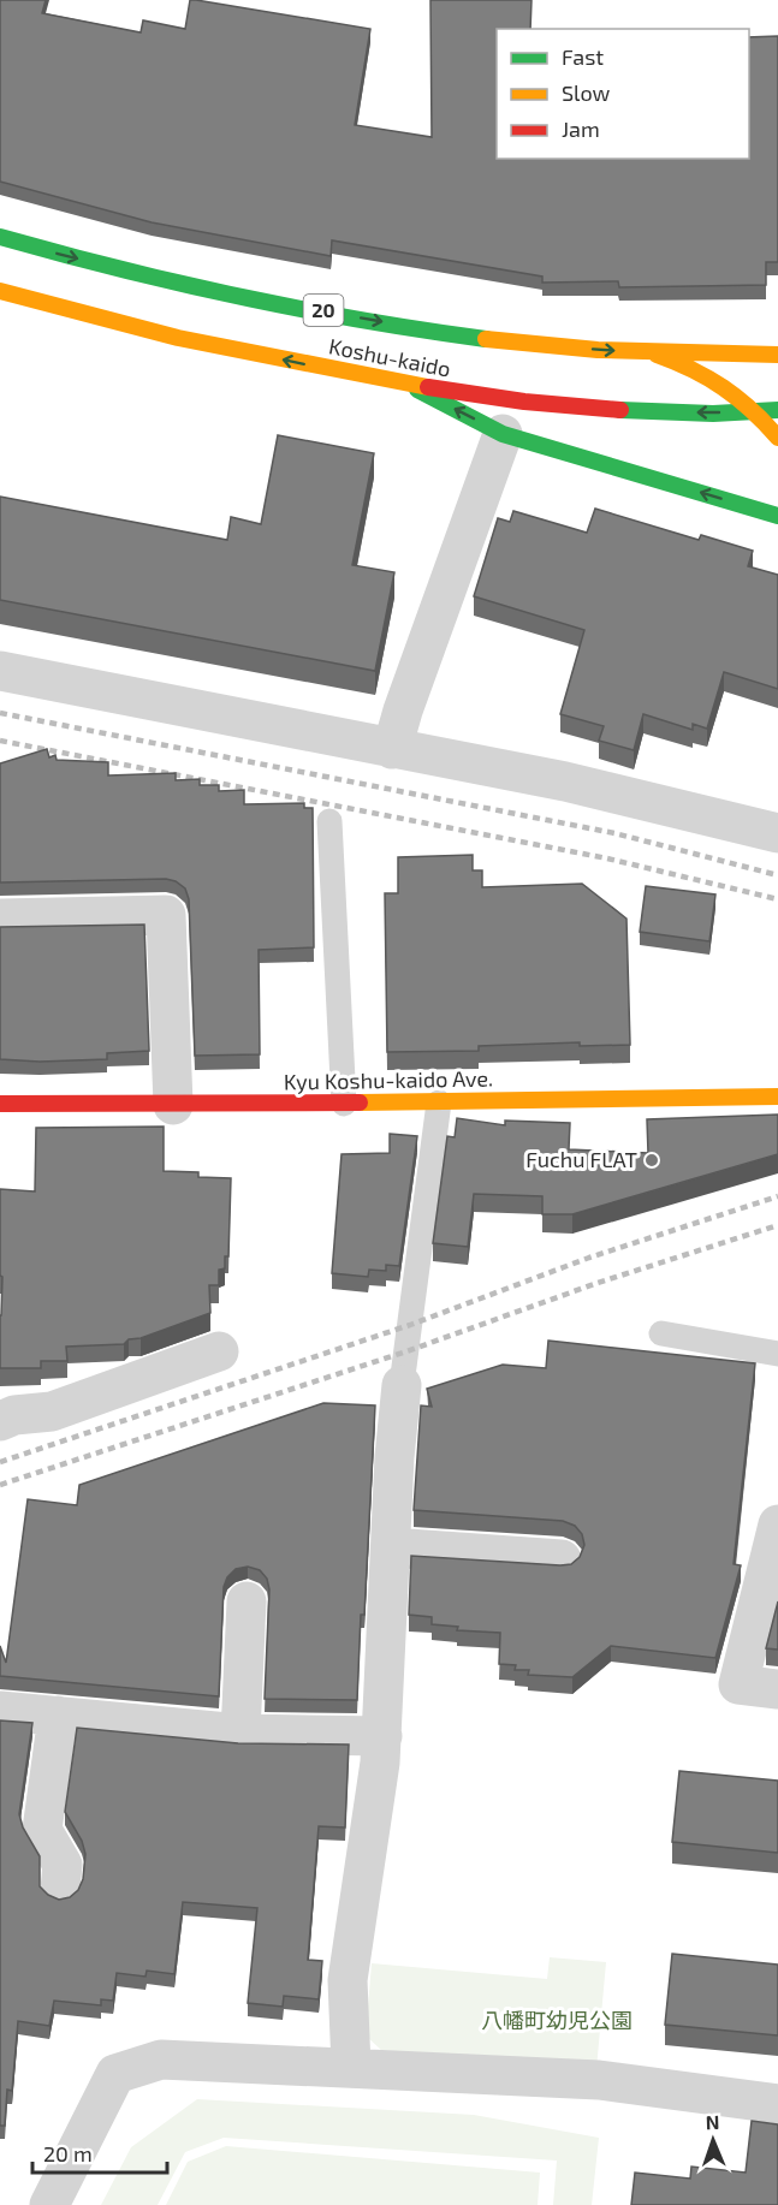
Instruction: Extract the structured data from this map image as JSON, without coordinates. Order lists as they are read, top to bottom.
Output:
{
  "streets": {
    "main road": ["20", "Koshu-kaido", "Kyu Koshu-kaido Ave."]
  },
  "parks": ["八幡町幼児公園"],
  "places": ["Fuchu FLAT"],
  "legend": ["Fast", "Slow", "Jam"],
  "scale_bar": "20 m",
  "north": "top"
}
